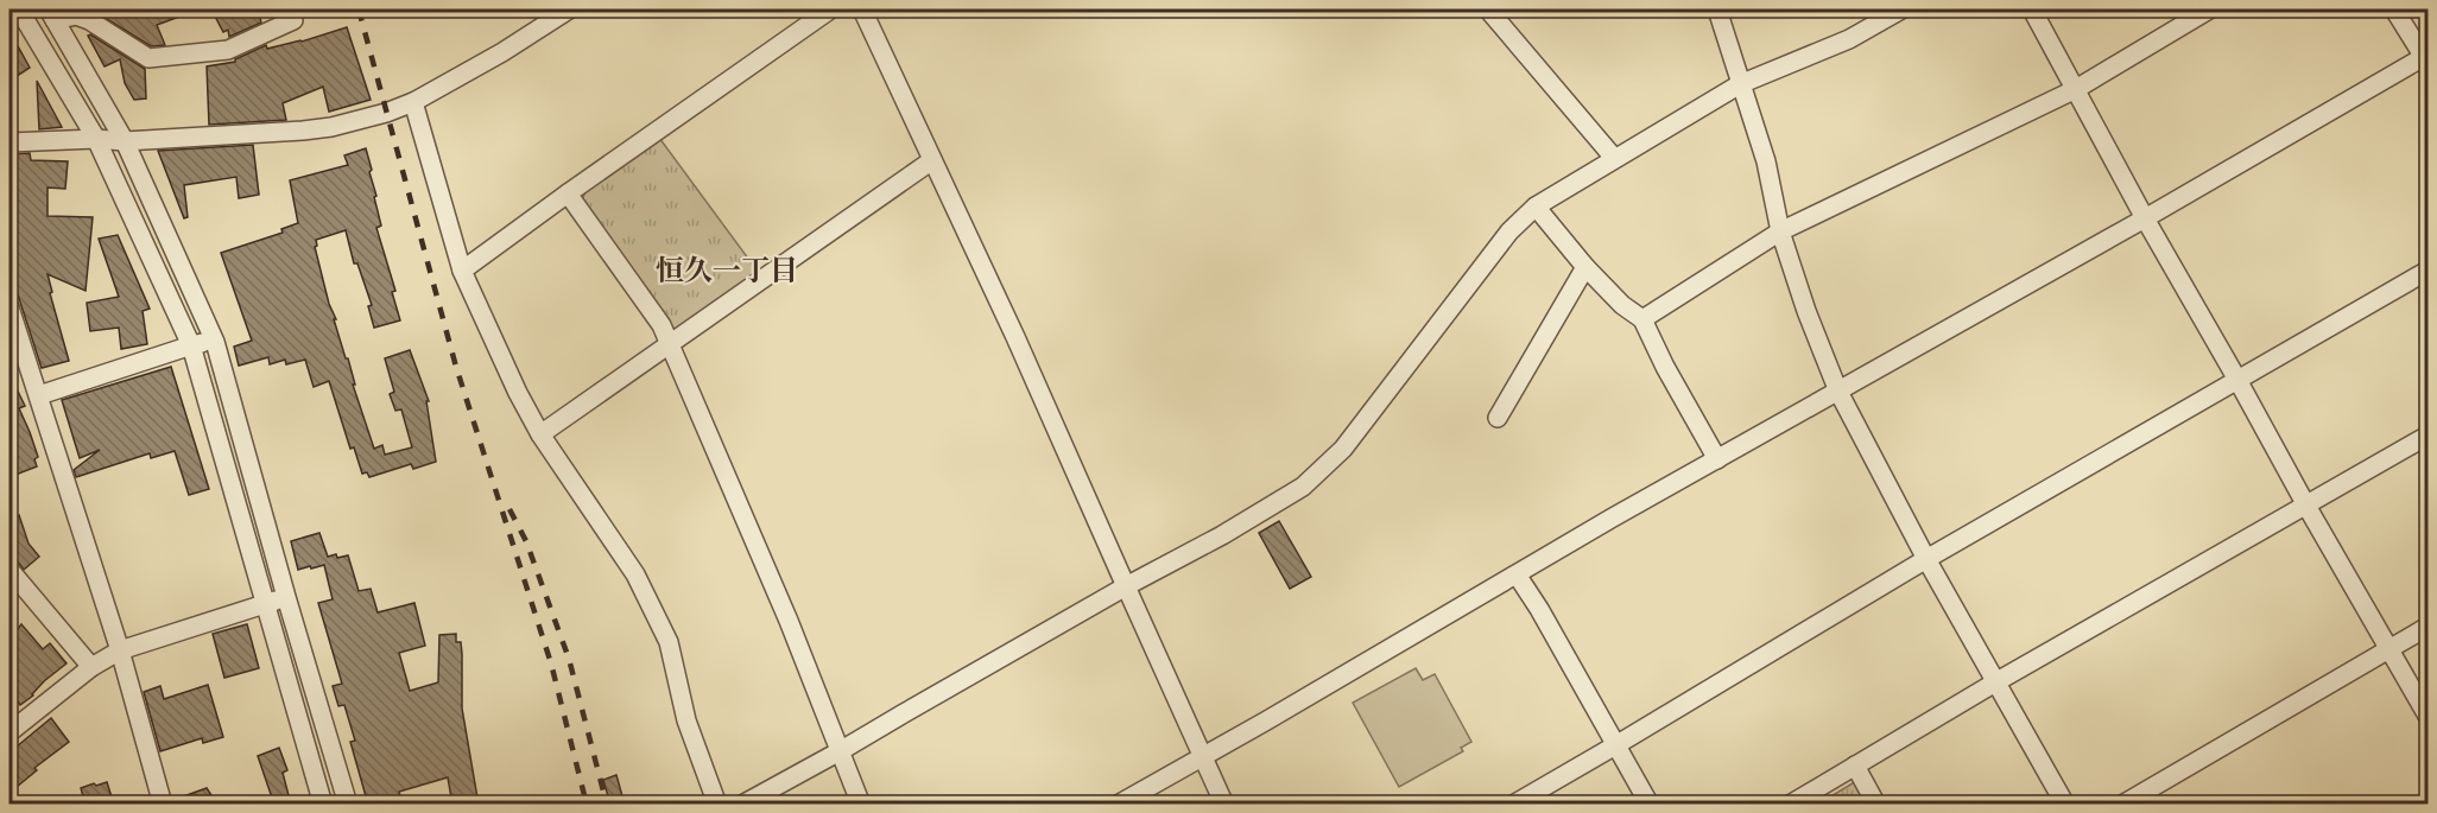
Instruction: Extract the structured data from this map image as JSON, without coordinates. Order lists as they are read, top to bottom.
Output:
{
  "districts": ["恒久一丁目"]
}
